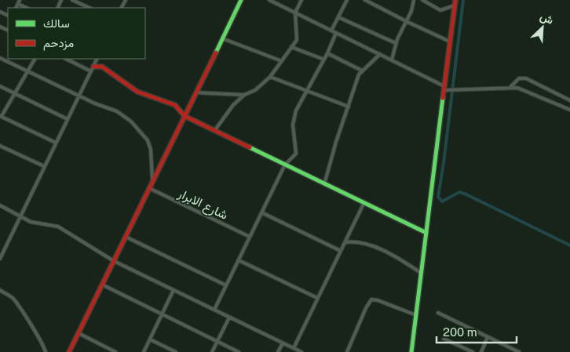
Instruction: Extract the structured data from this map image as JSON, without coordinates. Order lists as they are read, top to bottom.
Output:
{
  "streets": {
    "street": ["شارع الابرار"]
  },
  "legend": ["سالك", "مزدحم"],
  "scale_bar": "200 m",
  "north": "top right"
}
